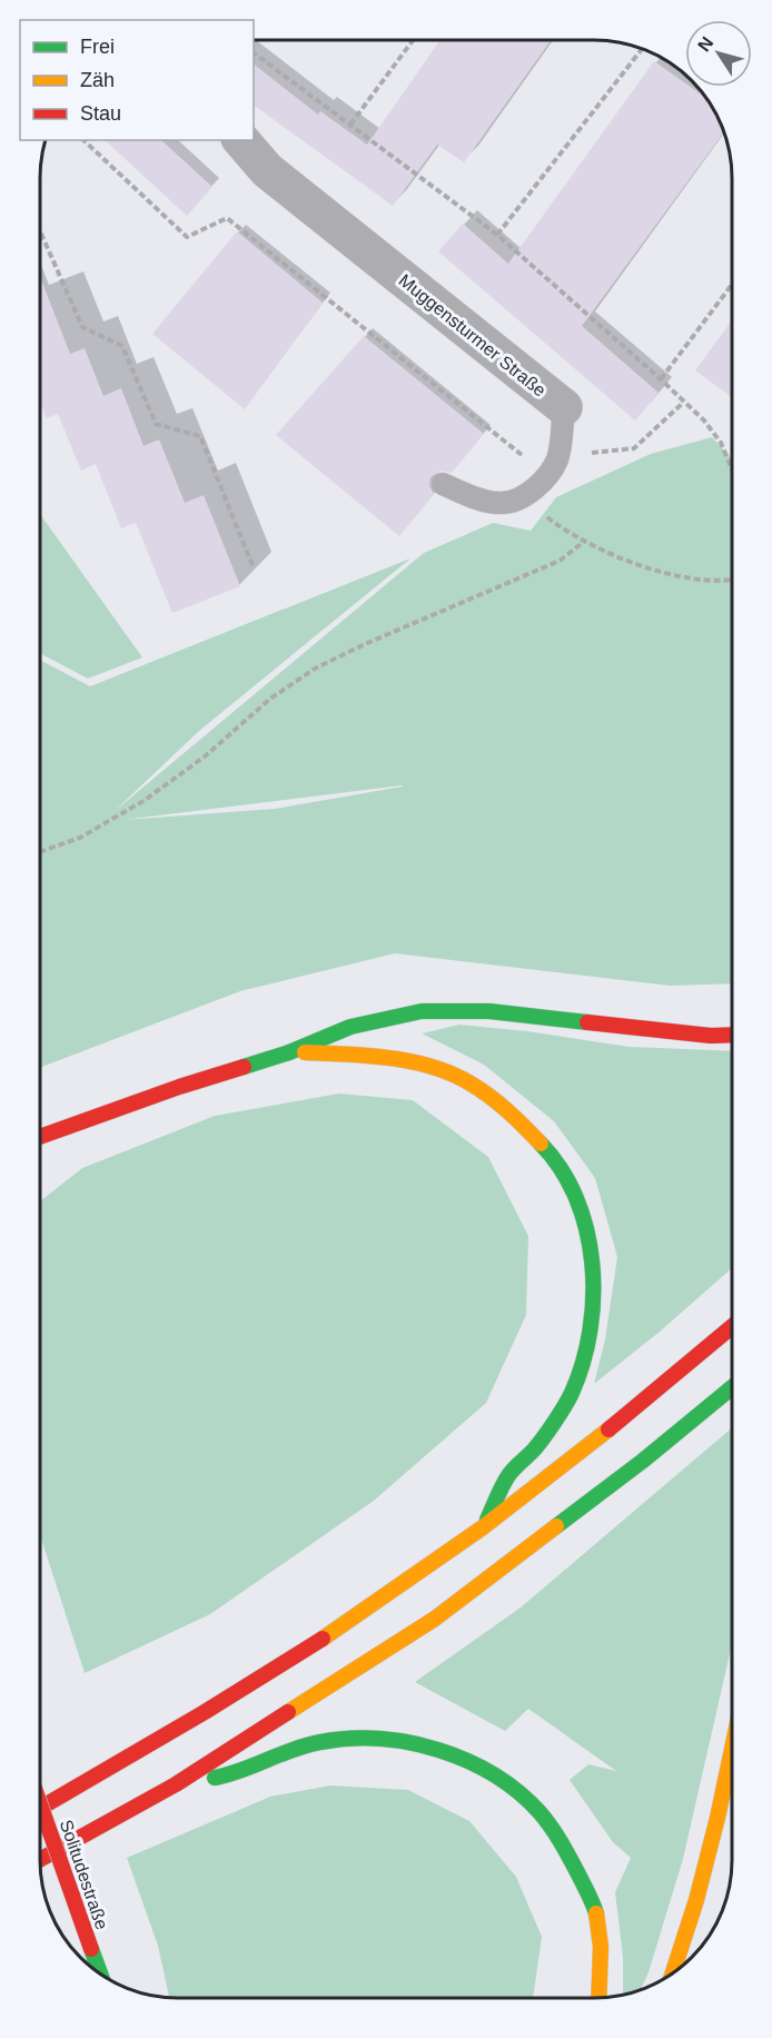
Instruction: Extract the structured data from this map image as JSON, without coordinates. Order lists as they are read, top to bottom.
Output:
{
  "streets": {
    "main road": ["Solitudestraße"],
    "street": ["Muggensturmer Straße"]
  },
  "legend": ["Frei", "Zäh", "Stau"],
  "north": "top left"
}
